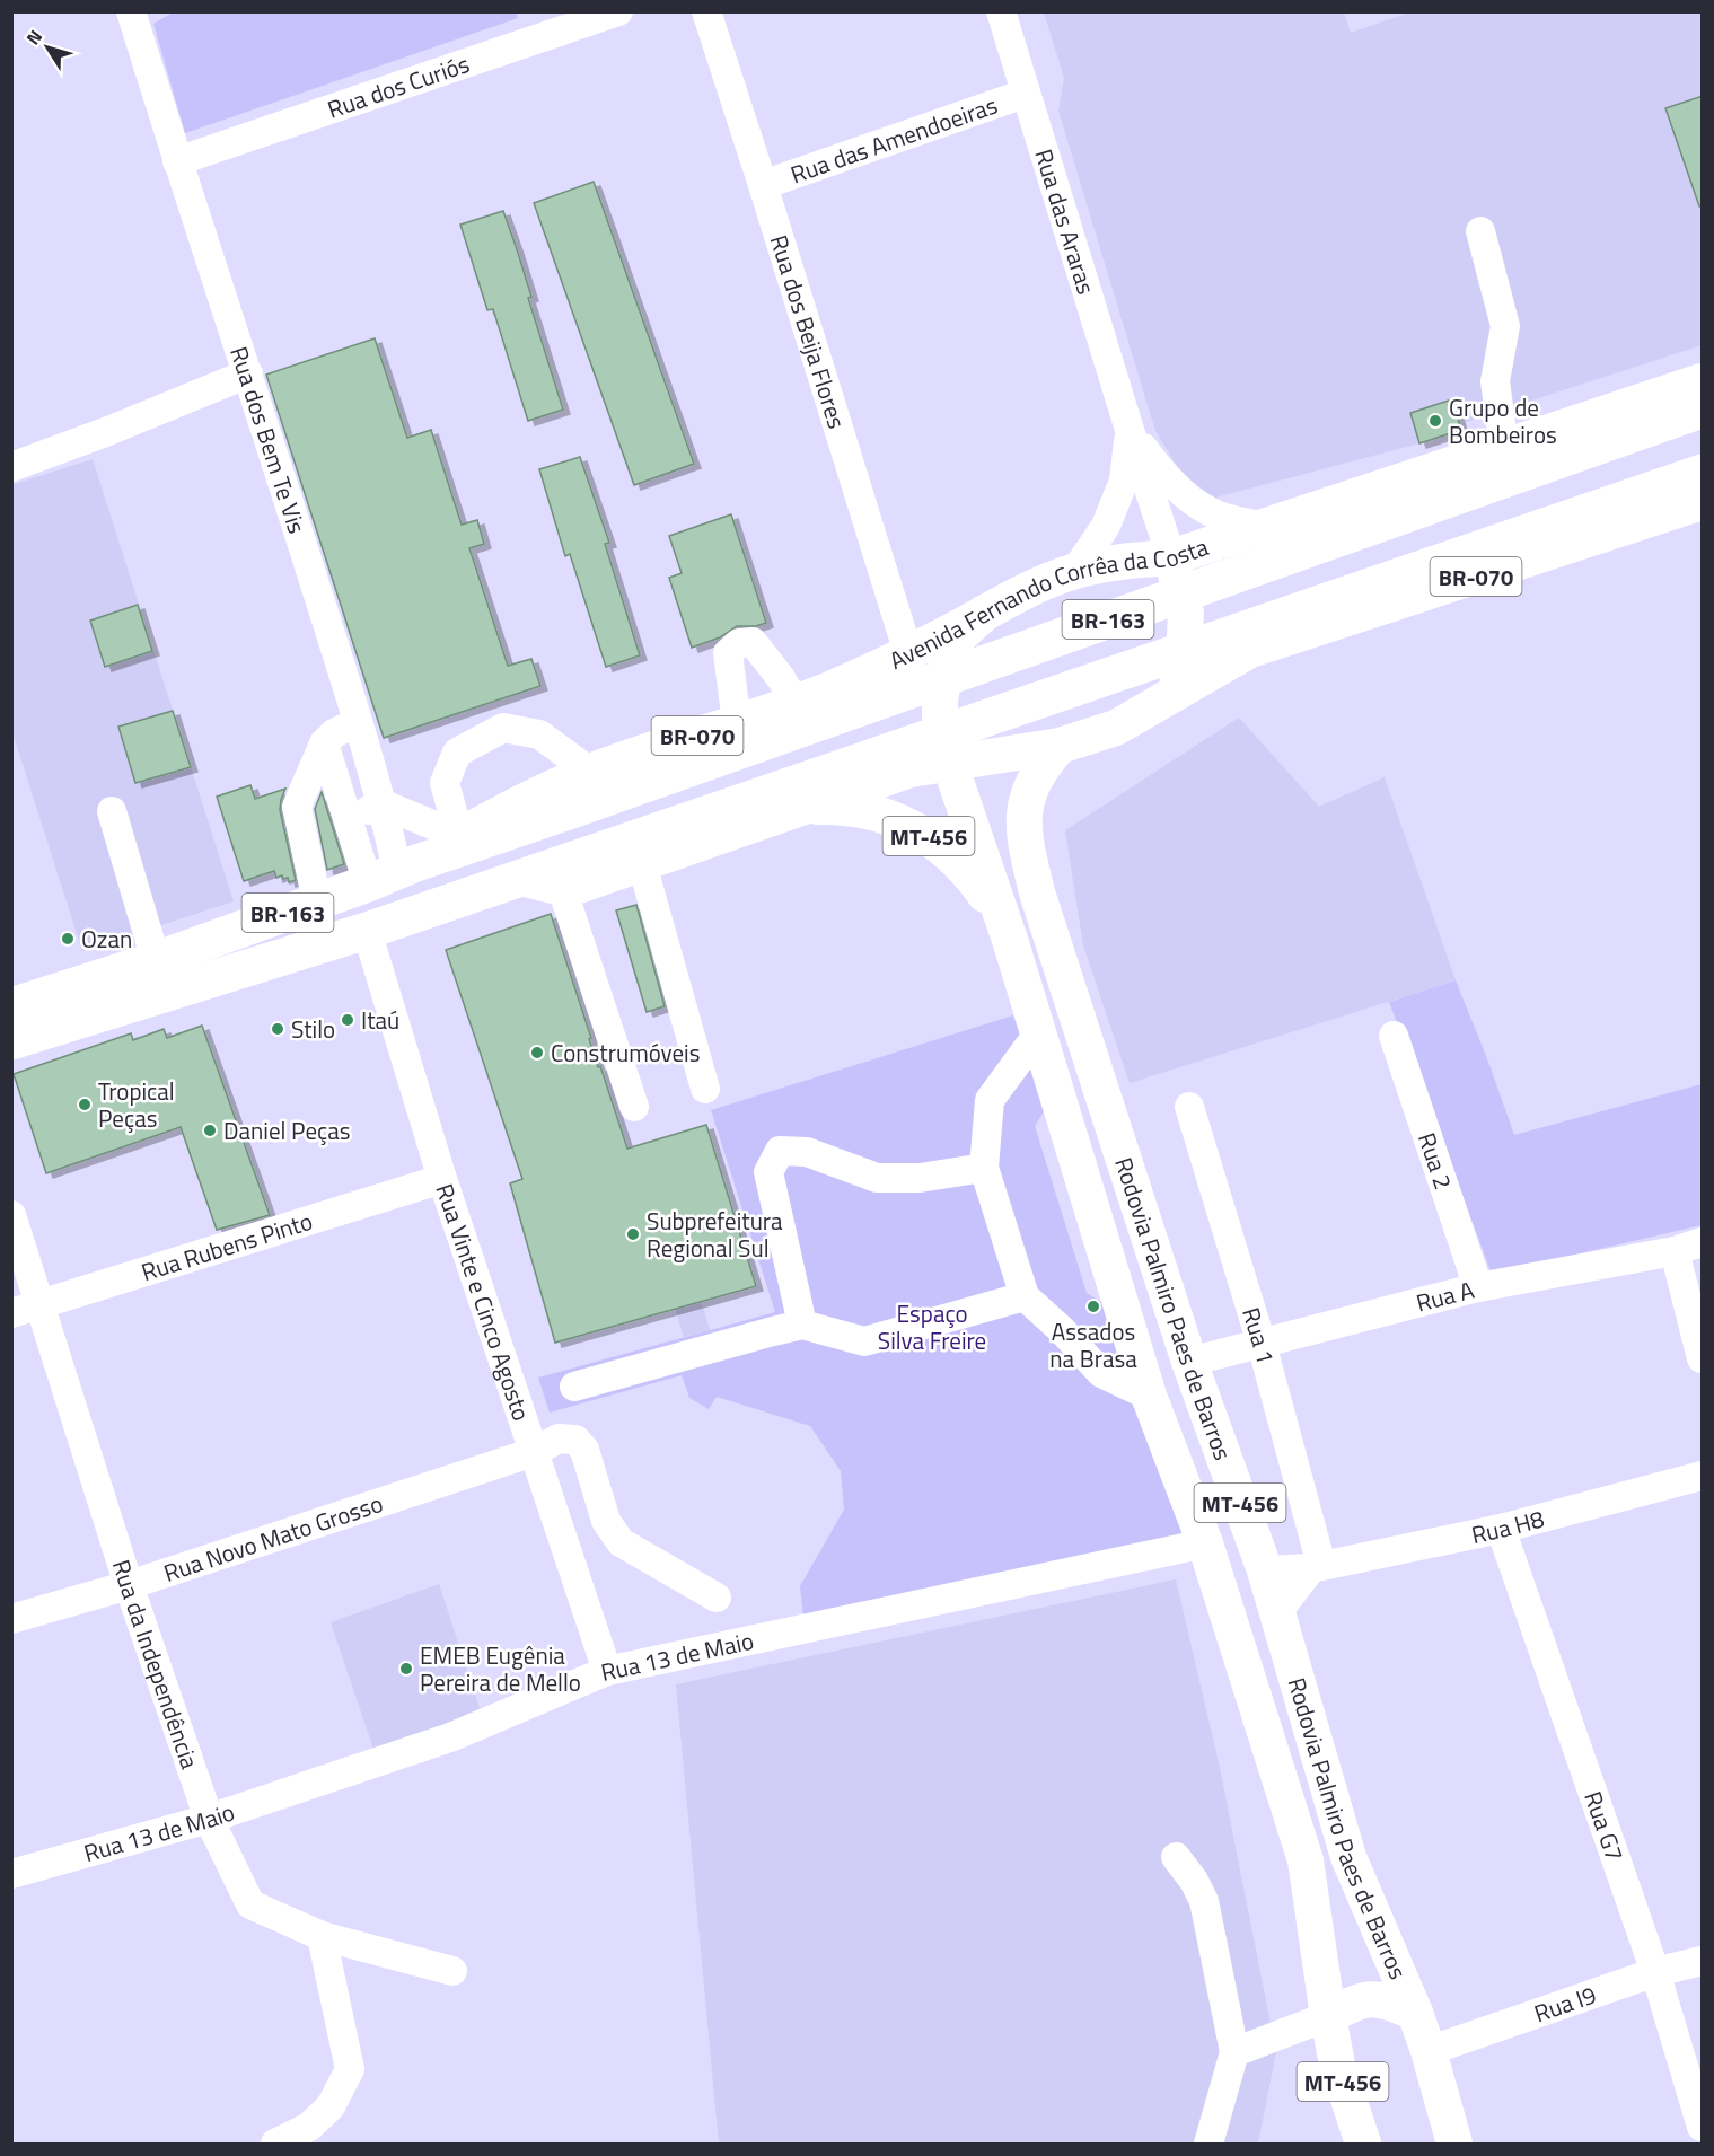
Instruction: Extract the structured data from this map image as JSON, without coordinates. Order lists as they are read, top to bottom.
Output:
{
  "streets": {
    "highway": ["Avenida Fernando Corrêa da Costa", "BR-163"],
    "main road": ["BR-070", "MT-456", "Rodovia Palmiro Paes de Barros"],
    "street": [
      "Rua dos Curiós",
      "Rua das Amendoeiras",
      "Rua das Araras",
      "Rua dos Beija Flores",
      "Rua dos Bem Te Vis",
      "Rua 2",
      "Rua Rubens Pinto",
      "Rua A",
      "Rua Vinte e Cinco Agosto",
      "Rua 1",
      "Rua H8",
      "Rua Novo Mato Grosso",
      "Rua 13 de Maio",
      "Rua da Independência",
      "Rua G7",
      "Rua I9"
    ]
  },
  "crossings": [
    ["Rua dos Curiós", "Rua dos Bem Te Vis"],
    ["Rua das Amendoeiras", "Rua das Araras"],
    ["Rua das Amendoeiras", "Rua dos Beija Flores"],
    ["Rua das Araras", "Avenida Fernando Corrêa da Costa"],
    ["Rua dos Beija Flores", "Avenida Fernando Corrêa da Costa"],
    ["Rua dos Bem Te Vis", "Avenida Fernando Corrêa da Costa"],
    ["BR-070", "Avenida Fernando Corrêa da Costa"],
    ["BR-070", "BR-163"],
    ["BR-070", "MT-456"],
    ["BR-070", "Rodovia Palmiro Paes de Barros"],
    ["BR-163", "Rua Vinte e Cinco Agosto"],
    ["MT-456", "Rodovia Palmiro Paes de Barros"],
    ["Rua 2", "Rua A"],
    ["Rua Rubens Pinto", "Rua Vinte e Cinco Agosto"],
    ["Rua Rubens Pinto", "Rua da Independência"],
    ["Rua A", "Rodovia Palmiro Paes de Barros"],
    ["Rua A", "Rua 1"],
    ["Rua Vinte e Cinco Agosto", "Rua Novo Mato Grosso"],
    ["Rua Vinte e Cinco Agosto", "Rua 13 de Maio"],
    ["Rodovia Palmiro Paes de Barros", "Rua H8"],
    ["Rodovia Palmiro Paes de Barros", "Rua 13 de Maio"],
    ["Rodovia Palmiro Paes de Barros", "Rua I9"],
    ["Rua 1", "Rua H8"],
    ["Rua H8", "Rua G7"],
    ["Rua Novo Mato Grosso", "Rua da Independência"],
    ["Rua 13 de Maio", "Rua da Independência"],
    ["Rua G7", "Rua I9"]
  ],
  "parks": ["Espaço Silva Freire"],
  "places": [
    "Grupo de Bombeiros",
    "Ozan",
    "Itaú",
    "Stilo",
    "Construmóveis",
    "Tropical Peças",
    "Daniel Peças",
    "Subprefeitura Regional Sul",
    "Assados na Brasa",
    "EMEB Eugênia Pereira de Mello"
  ],
  "north": "top left"
}
